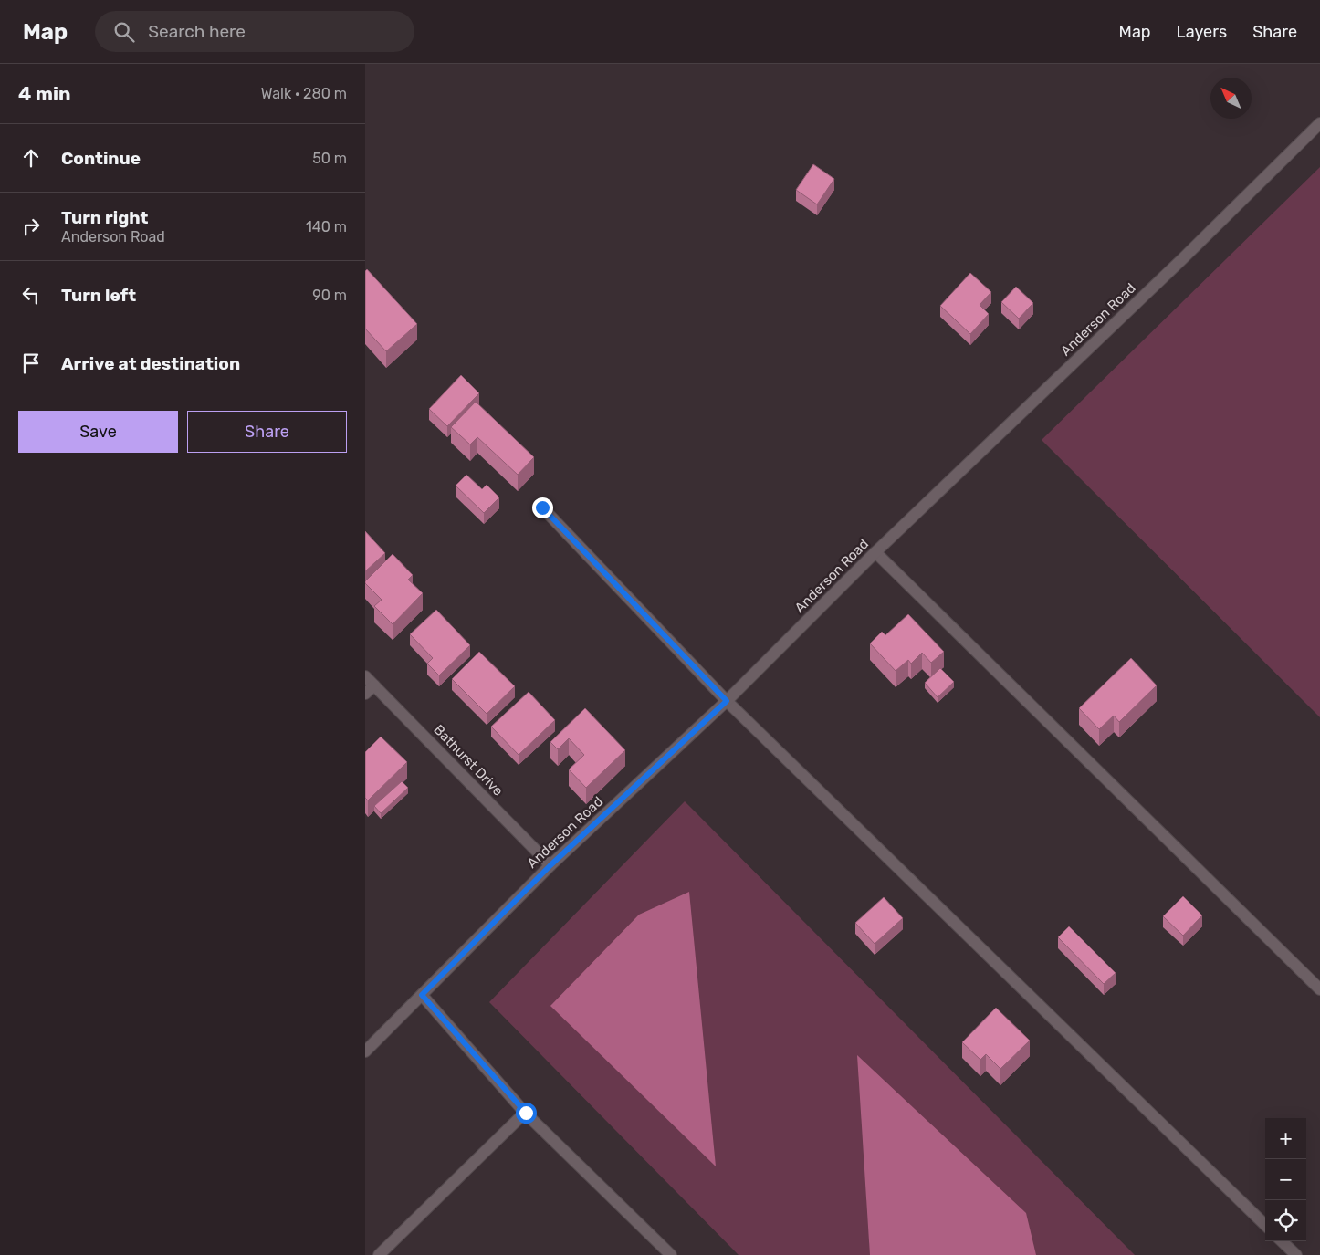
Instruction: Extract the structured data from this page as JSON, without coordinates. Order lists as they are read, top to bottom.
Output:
{
  "streets": {
    "street": ["Anderson Road", "Bathurst Drive"]
  },
  "crossings": [
    ["Anderson Road", "Bathurst Drive"]
  ],
  "north": "top left",
  "page": {
    "header": "Map",
    "search": "Search here",
    "nav": ["Map", "Layers", "Share"],
    "heading": ["4 min", "Walk · 280 m"],
    "list": [
      ["Continue", "50 m"],
      ["Turn right", "Anderson Road", "140 m"],
      ["Turn left", "90 m"],
      "Arrive at destination"
    ],
    "buttons": ["Save", "Share"],
    "map_buttons": ["+", "−"]
  }
}
